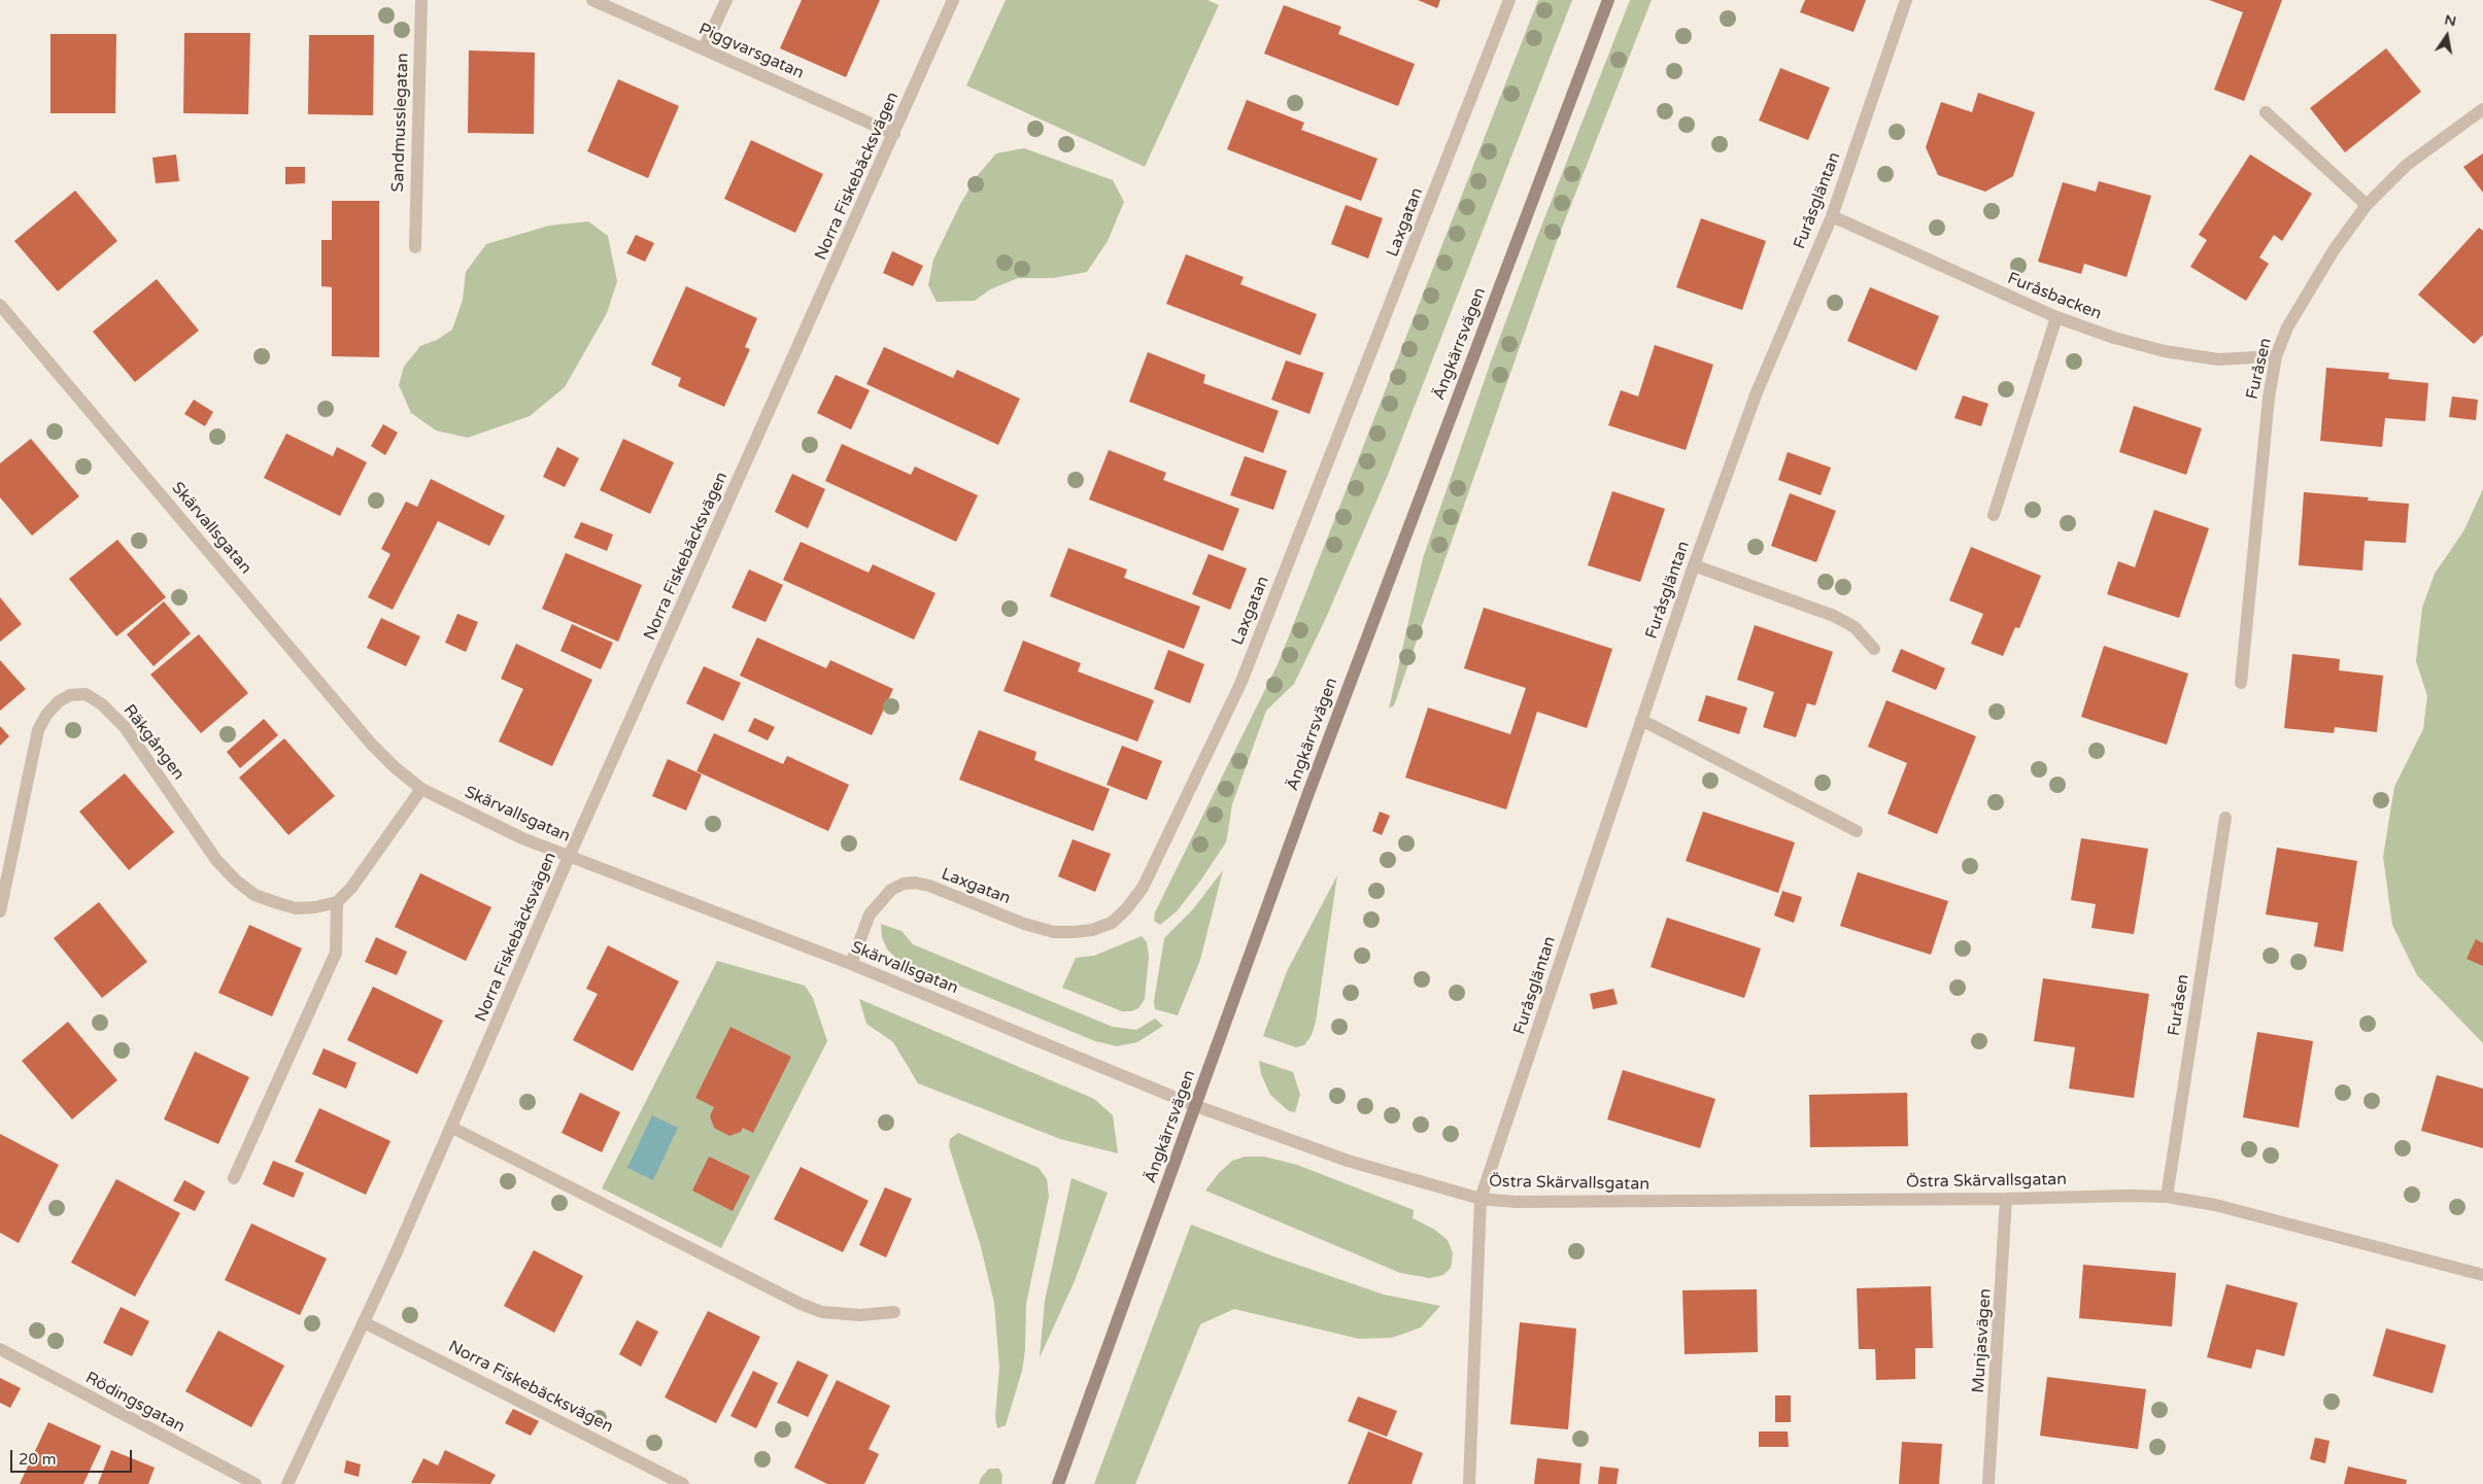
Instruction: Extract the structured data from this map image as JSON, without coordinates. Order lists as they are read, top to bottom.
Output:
{
  "streets": {
    "street": [
      "Piggvarsgatan",
      "Sandmusslegatan",
      "Norra Fiskebäcksvägen",
      "Furåsgläntan",
      "Laxgatan",
      "Furåsbacken",
      "Ängkärrsvägen",
      "Furåsen",
      "Skärvallsgatan",
      "Räkgången",
      "Östra Skärvallsgatan",
      "Munjasvägen",
      "Rödingsgatan"
    ]
  },
  "crossings": [
    ["Piggvarsgatan", "Norra Fiskebäcksvägen"],
    ["Norra Fiskebäcksvägen", "Skärvallsgatan"],
    ["Furåsgläntan", "Furåsbacken"],
    ["Furåsgläntan", "Östra Skärvallsgatan"],
    ["Laxgatan", "Skärvallsgatan"],
    ["Furåsbacken", "Furåsen"],
    ["Ängkärrsvägen", "Skärvallsgatan"],
    ["Ängkärrsvägen", "Östra Skärvallsgatan"],
    ["Furåsen", "Östra Skärvallsgatan"],
    ["Skärvallsgatan", "Östra Skärvallsgatan"],
    ["Östra Skärvallsgatan", "Munjasvägen"]
  ],
  "scale_bar": "20 m",
  "north": "top"
}
